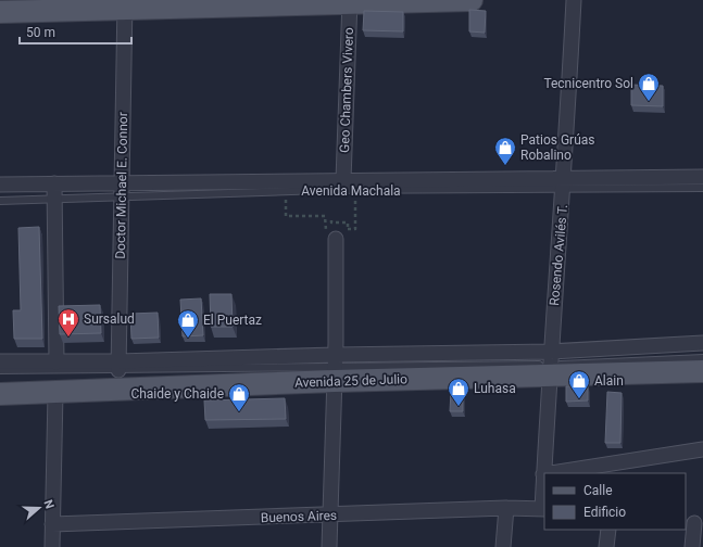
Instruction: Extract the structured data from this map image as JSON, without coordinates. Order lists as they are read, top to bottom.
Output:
{
  "streets": {
    "main road": ["Avenida 25 de Julio"],
    "street": [
      "Geo Chambers Vivero",
      "Doctor Michael E. Connor",
      "Avenida Machala",
      "Rosendo Avilés T.",
      "Buenos Aires"
    ]
  },
  "crossings": [
    ["Geo Chambers Vivero", "Avenida Machala"],
    ["Doctor Michael E. Connor", "Avenida Machala"],
    ["Doctor Michael E. Connor", "Avenida 25 de Julio"],
    ["Avenida Machala", "Rosendo Avilés T."],
    ["Rosendo Avilés T.", "Avenida 25 de Julio"],
    ["Rosendo Avilés T.", "Buenos Aires"]
  ],
  "places": {
    "shop": [
      "Tecnicentro Sol",
      "Patios Grúas Robalino",
      "El Puertaz",
      "Alain",
      "Luhasa",
      "Chaide y Chaide"
    ],
    "hospital": ["Sursalud"]
  },
  "legend": ["Calle", "Edificio"],
  "scale_bar": "50 m",
  "north": "right"
}
